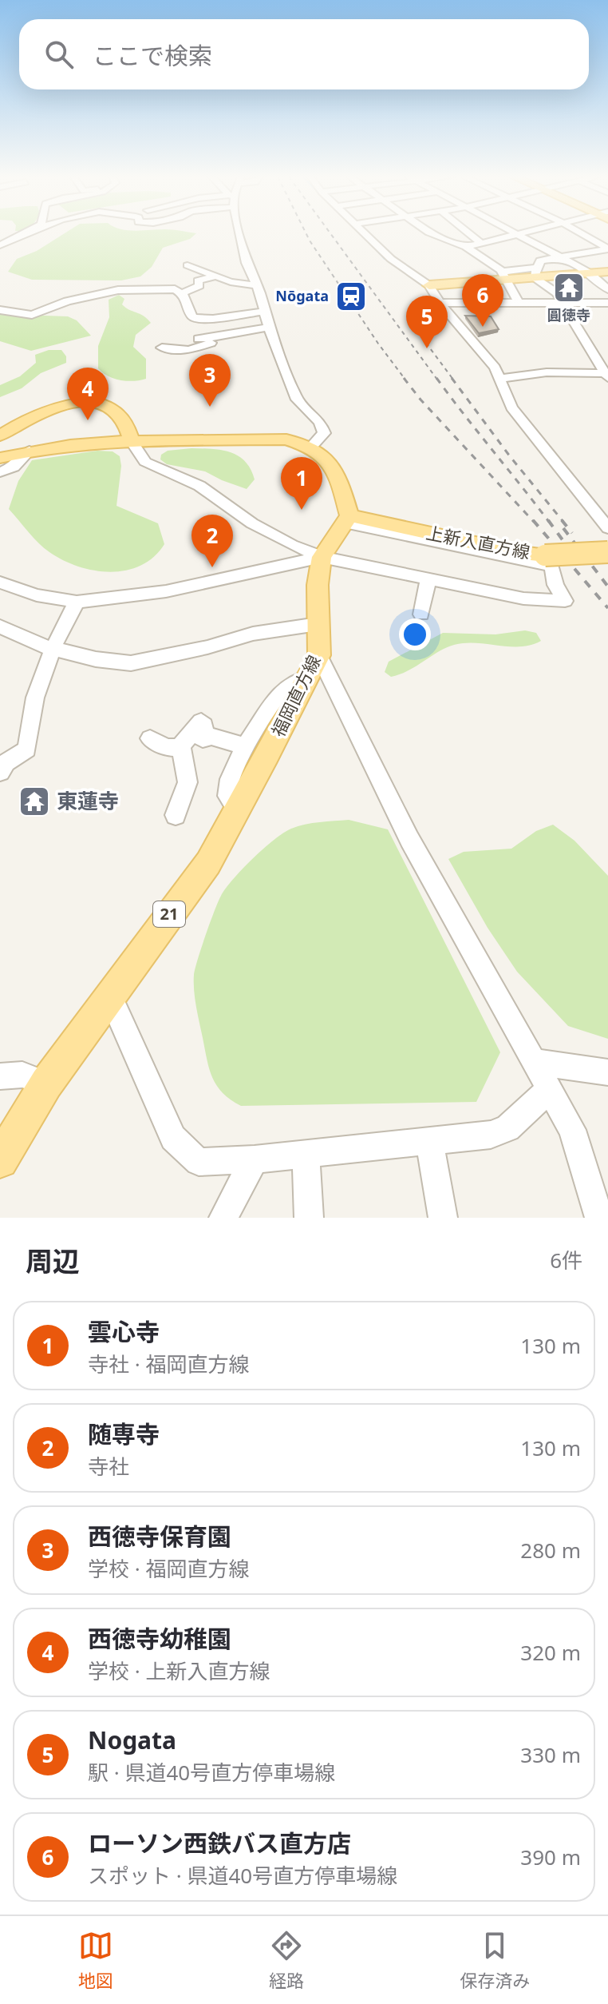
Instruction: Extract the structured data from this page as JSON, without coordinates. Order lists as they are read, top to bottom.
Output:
{
  "streets": {
    "main road": ["上新入直方線", "福岡直方線", "21"]
  },
  "crossings": [
    ["上新入直方線", "福岡直方線"]
  ],
  "places": {
    "temple": ["圓徳寺", "東蓮寺"],
    "station": ["Nōgata"]
  },
  "page": {
    "search": "ここで検索",
    "pins": [
      "6",
      "5",
      "3",
      "4",
      "1",
      "2"
    ],
    "heading": ["周辺", "6件"],
    "list": [
      {
        "mark": "1",
        "name": "雲心寺",
        "note": "寺社 · 福岡直方線",
        "value": "130 m"
      },
      {
        "mark": "2",
        "name": "随専寺",
        "note": "寺社",
        "value": "130 m"
      },
      {
        "mark": "3",
        "name": "西徳寺保育園",
        "note": "学校 · 福岡直方線",
        "value": "280 m"
      },
      {
        "mark": "4",
        "name": "西徳寺幼稚園",
        "note": "学校 · 上新入直方線",
        "value": "320 m"
      },
      {
        "mark": "5",
        "name": "Nogata",
        "note": "駅 · 県道40号直方停車場線",
        "value": "330 m"
      },
      {
        "mark": "6",
        "name": "ローソン西鉄バス直方店",
        "note": "スポット · 県道40号直方停車場線",
        "value": "390 m"
      }
    ],
    "nav": ["地図", "経路", "保存済み"]
  }
}
